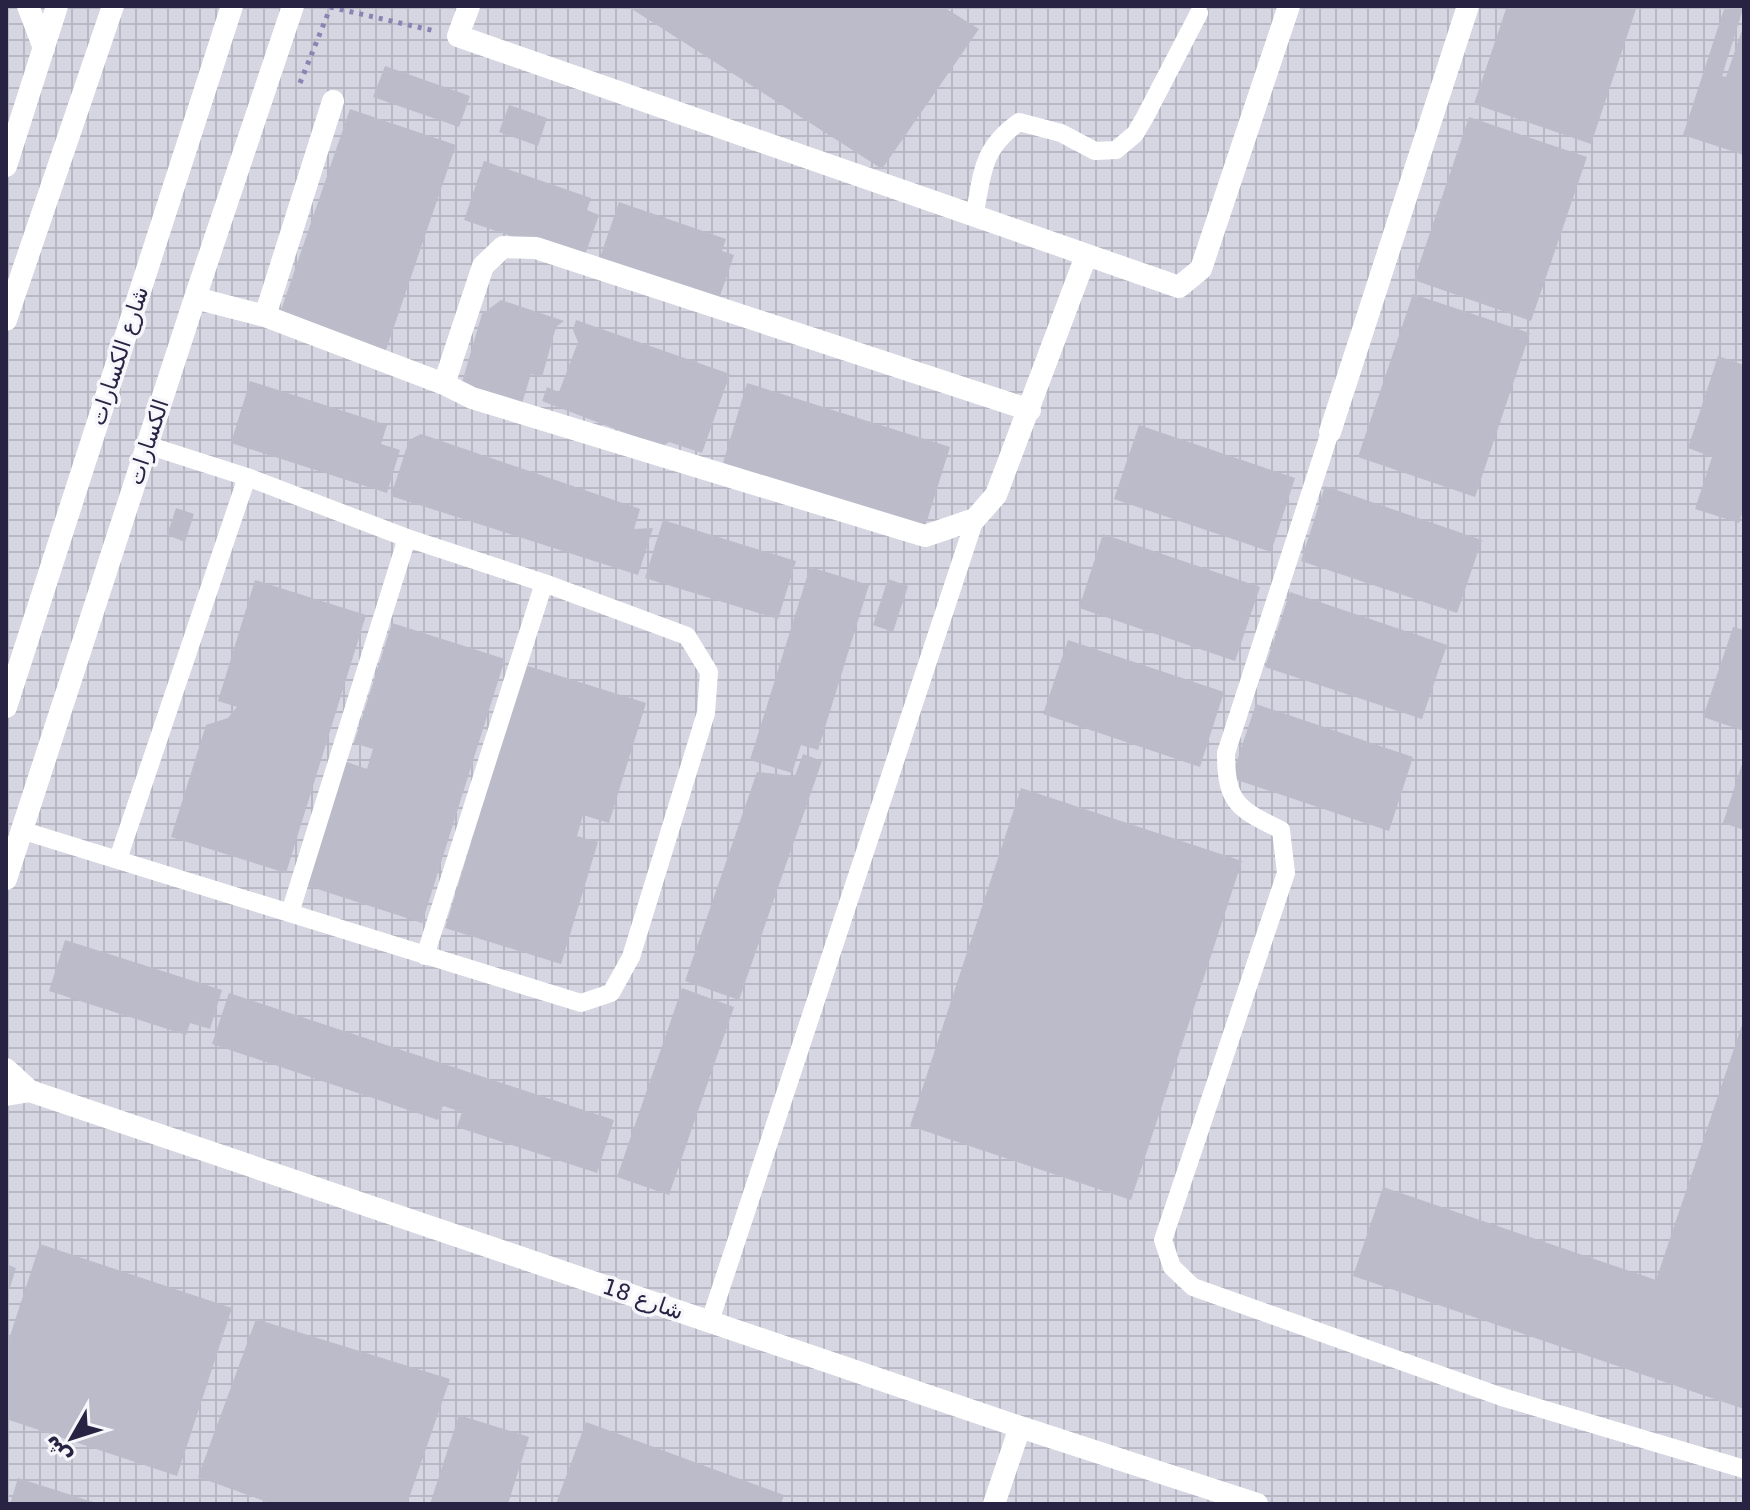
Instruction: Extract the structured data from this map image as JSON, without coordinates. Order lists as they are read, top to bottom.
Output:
{
  "streets": {
    "street": ["شارع الكسارات", "الكسارات", "شارع 18"]
  },
  "north": "bottom left"
}
